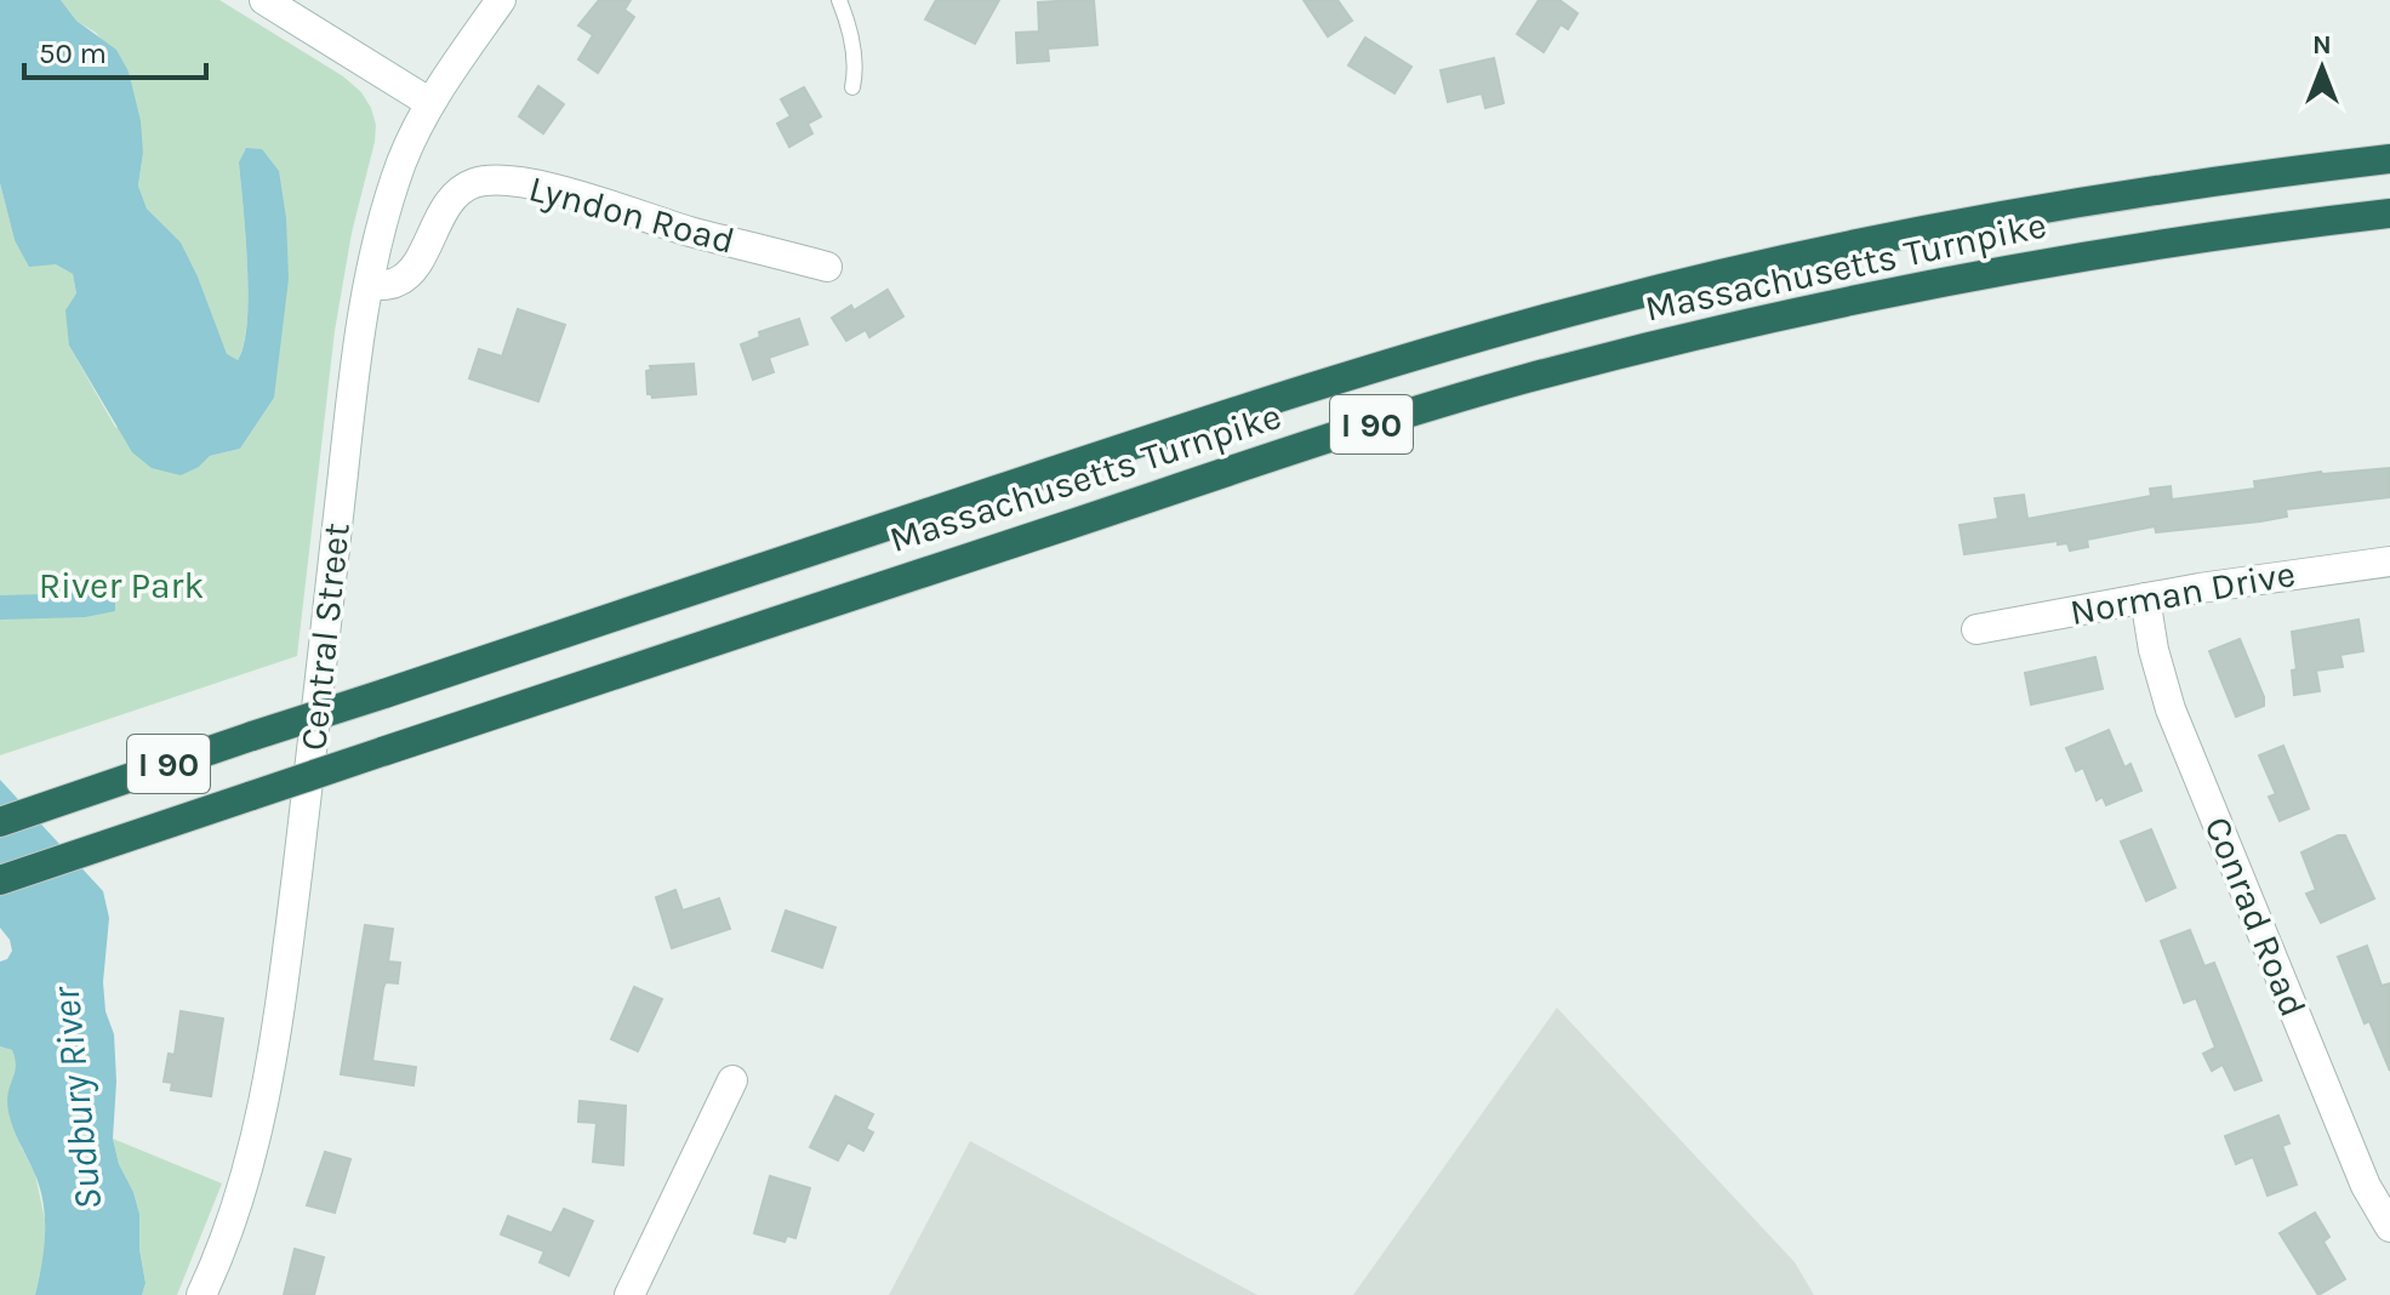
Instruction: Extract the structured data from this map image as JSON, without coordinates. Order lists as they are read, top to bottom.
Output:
{
  "streets": {
    "highway": ["Massachusetts Turnpike", "I 90"],
    "street": [
      "Lyndon Road",
      "Norman Drive",
      "Central Street",
      "Conrad Road"
    ]
  },
  "crossings": [
    ["Lyndon Road", "Central Street"],
    ["Norman Drive", "Conrad Road"]
  ],
  "water": ["Sudbury River"],
  "parks": ["River Park"],
  "scale_bar": "50 m",
  "north": "top"
}
